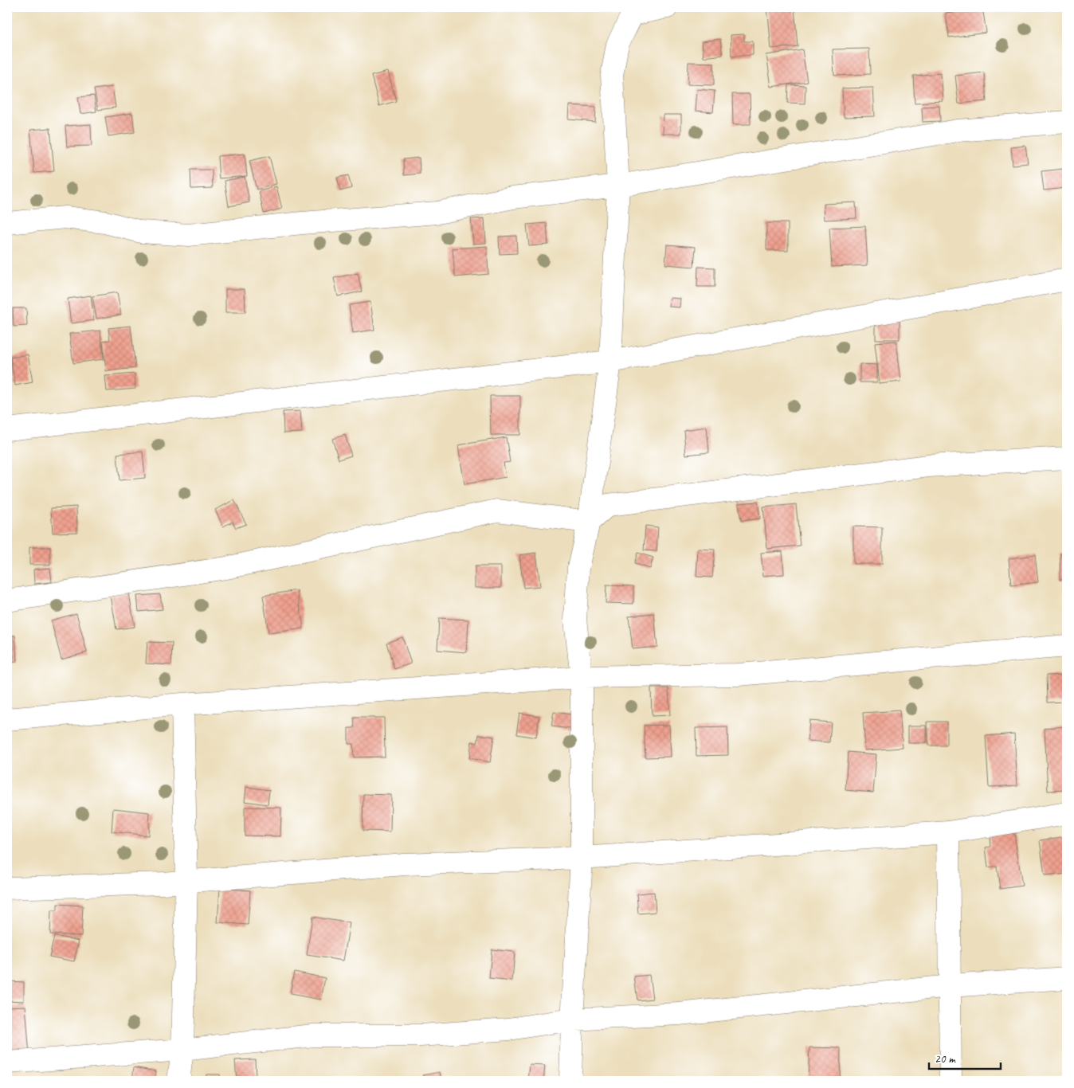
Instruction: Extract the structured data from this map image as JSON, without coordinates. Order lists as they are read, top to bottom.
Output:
{
  "scale_bar": "20 m"
}
